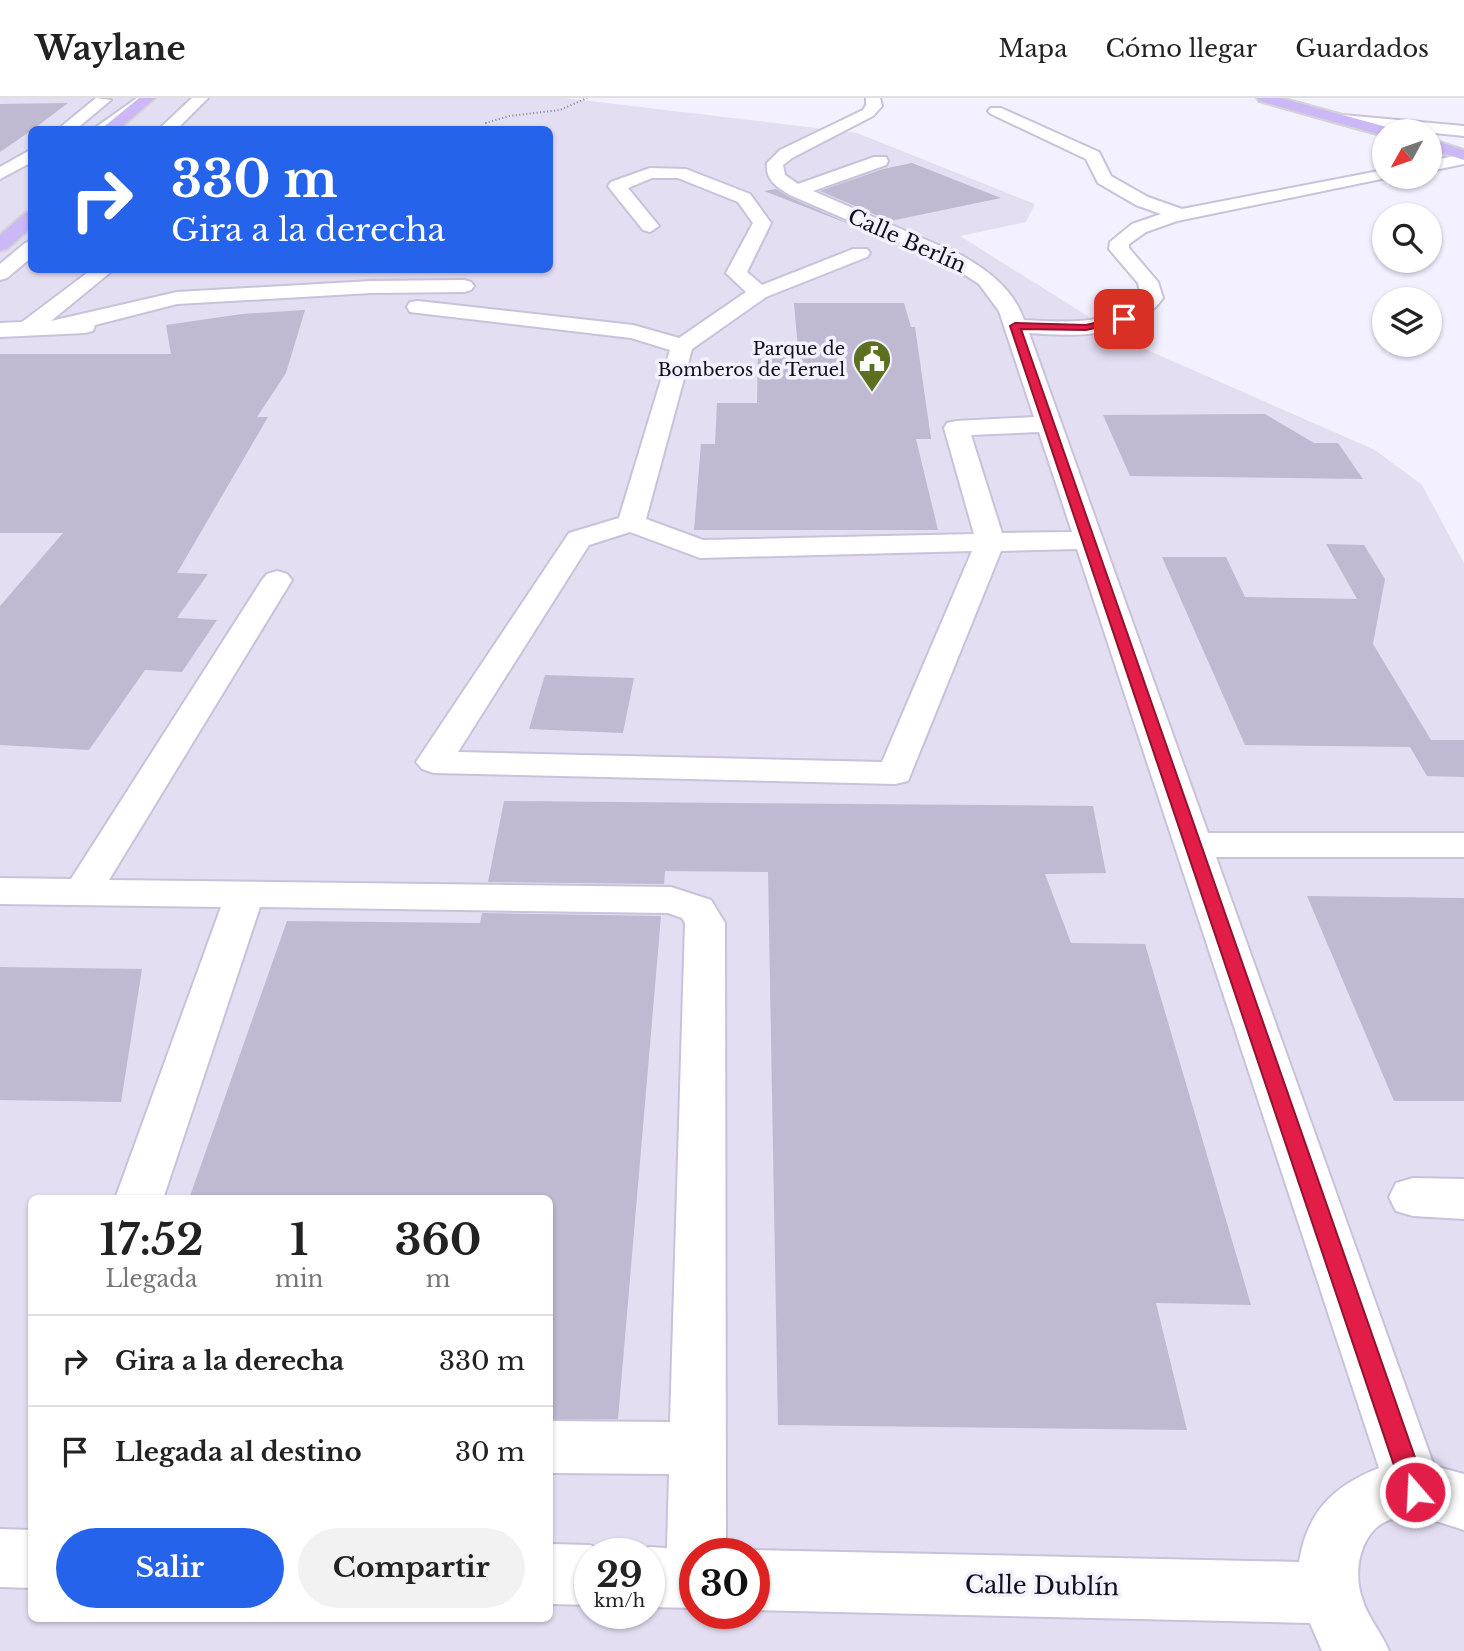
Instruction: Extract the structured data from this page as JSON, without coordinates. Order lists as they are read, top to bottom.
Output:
{
  "streets": {
    "street": ["Calle Berlín", "Calle Dublín"]
  },
  "places": {
    "public building": ["Parque de Bomberos de Teruel"]
  },
  "north": "bottom left",
  "page": {
    "header": "Waylane",
    "nav": ["Mapa", "Cómo llegar", "Guardados"],
    "turn": ["330 m", "Gira a la derecha"],
    "eta": [
      "17:52",
      "Llegada",
      "1",
      "min",
      "360",
      "m"
    ],
    "list": [
      {
        "name": "Gira a la derecha",
        "value": "330 m"
      },
      {
        "name": "Llegada al destino",
        "value": "30 m"
      }
    ],
    "buttons": ["Salir", "Compartir"],
    "speed": "29 km/h",
    "limit": "30"
  }
}
